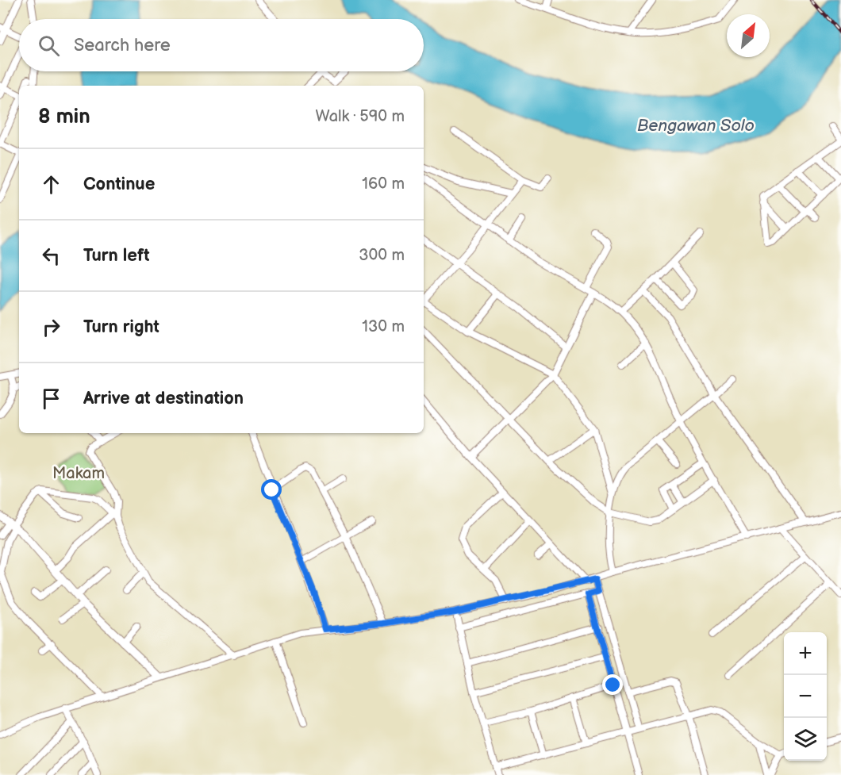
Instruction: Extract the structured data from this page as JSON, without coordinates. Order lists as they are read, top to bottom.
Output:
{
  "water": ["Bengawan Solo"],
  "parks": ["Makam"],
  "north": "top right",
  "page": {
    "search": "Search here",
    "heading": ["8 min", "Walk · 590 m"],
    "list": [
      ["Continue", "160 m"],
      ["Turn left", "300 m"],
      ["Turn right", "130 m"],
      "Arrive at destination"
    ],
    "map_buttons": ["+", "−"]
  }
}
